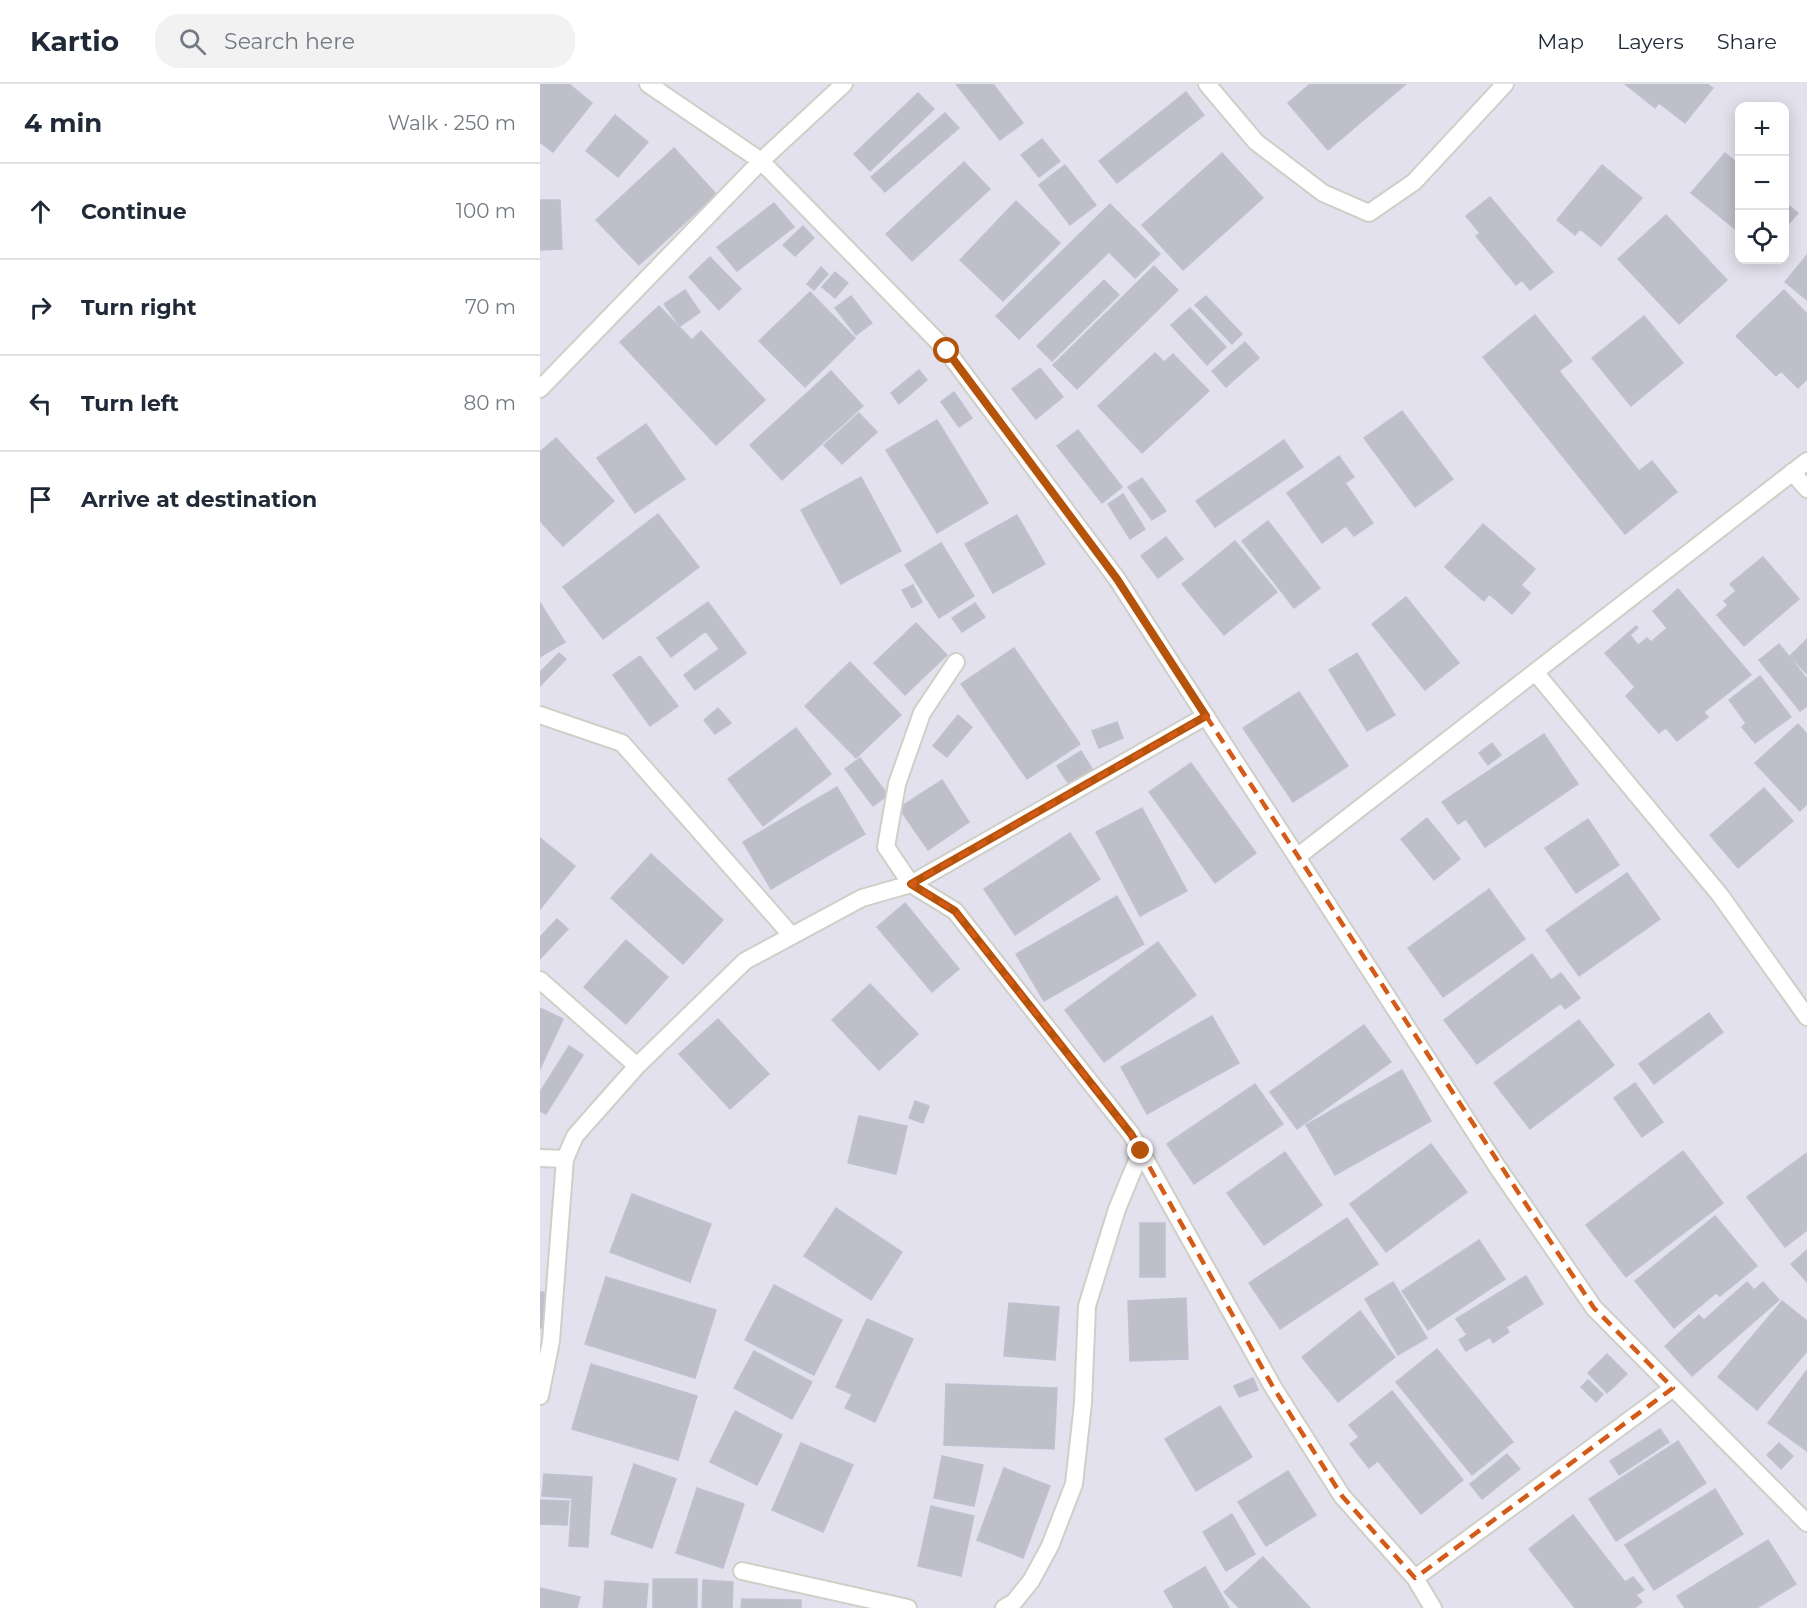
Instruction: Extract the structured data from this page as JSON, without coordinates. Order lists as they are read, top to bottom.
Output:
{
  "page": {
    "header": "Kartio",
    "search": "Search here",
    "nav": ["Map", "Layers", "Share"],
    "heading": ["4 min", "Walk · 250 m"],
    "map_buttons": ["+", "−"],
    "list": [
      ["Continue", "100 m"],
      ["Turn right", "70 m"],
      ["Turn left", "80 m"],
      "Arrive at destination"
    ]
  }
}
